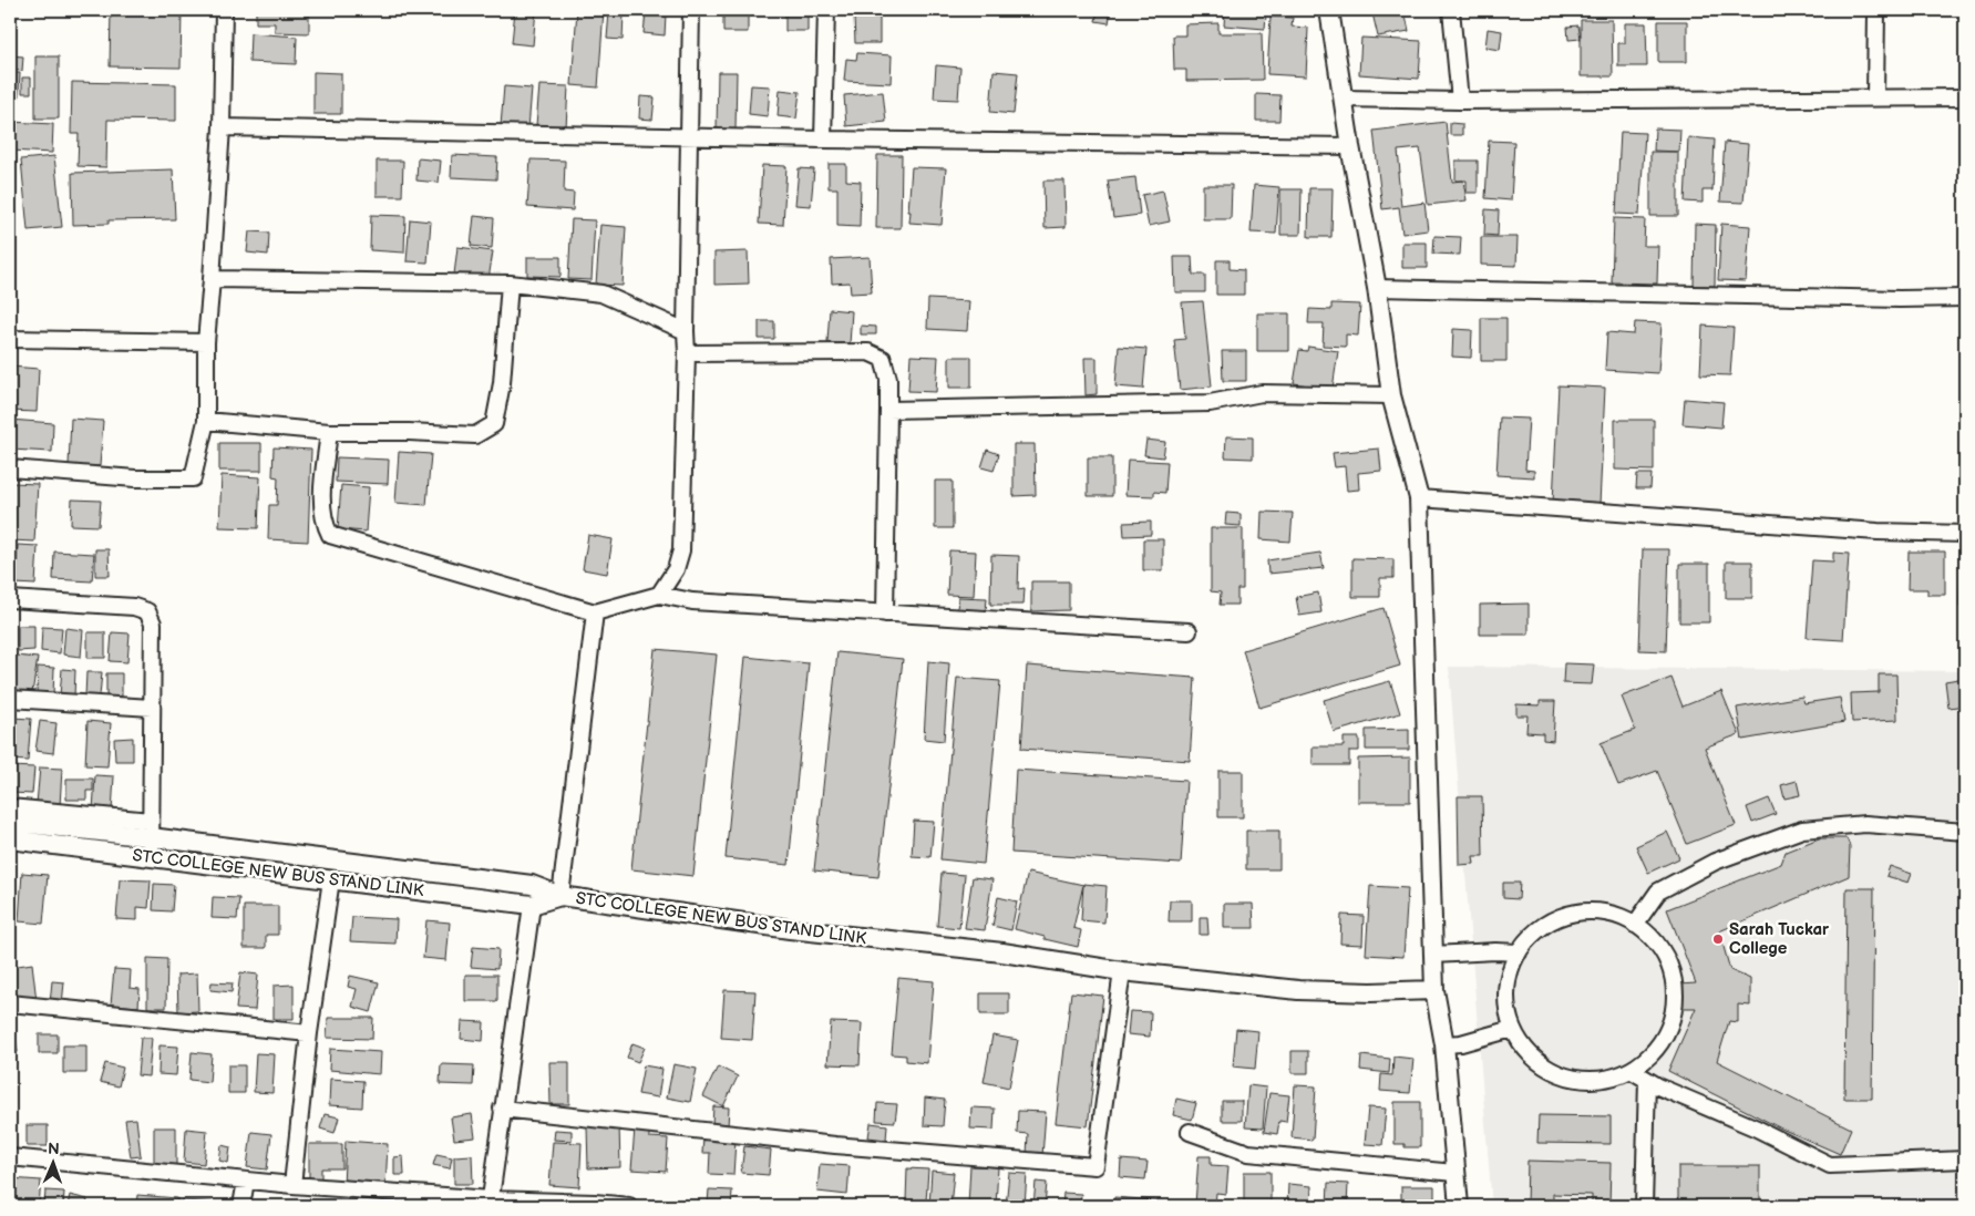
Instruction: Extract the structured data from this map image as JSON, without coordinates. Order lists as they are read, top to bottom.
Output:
{
  "streets": {
    "street": ["STC COLLEGE NEW BUS STAND LINK"]
  },
  "places": ["Sarah Tuckar College"],
  "north": "top"
}
